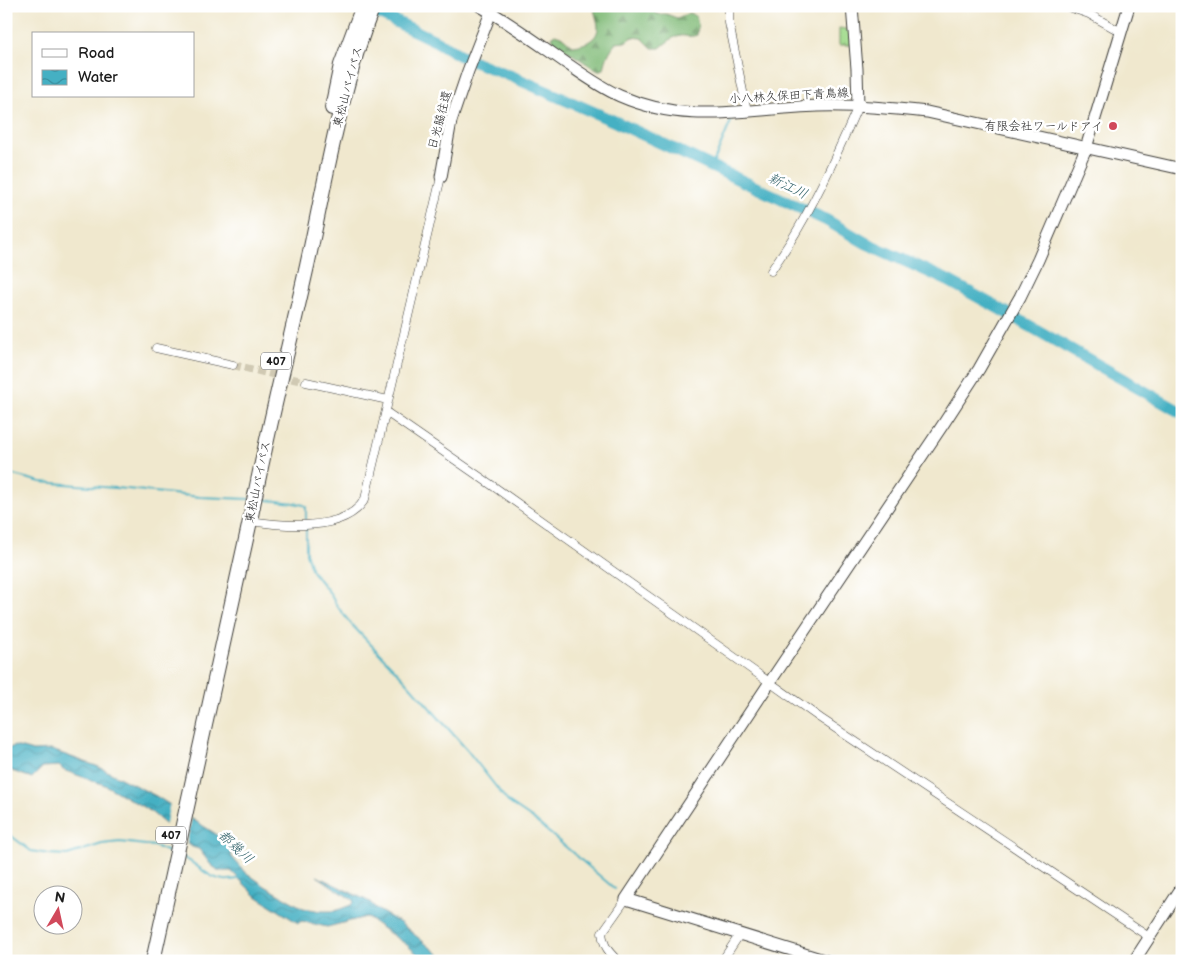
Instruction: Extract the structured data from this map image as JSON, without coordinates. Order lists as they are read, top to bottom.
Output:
{
  "streets": {
    "highway": ["東松山バイパス", "407"],
    "street": ["小八林久保田下青鳥線", "日光脇往還"]
  },
  "crossings": [
    ["小八林久保田下青鳥線", "日光脇往還"]
  ],
  "water": ["新江川", "都幾川"],
  "places": ["有限会社ワールドアイ"],
  "legend": ["Road", "Water"],
  "north": "top"
}
